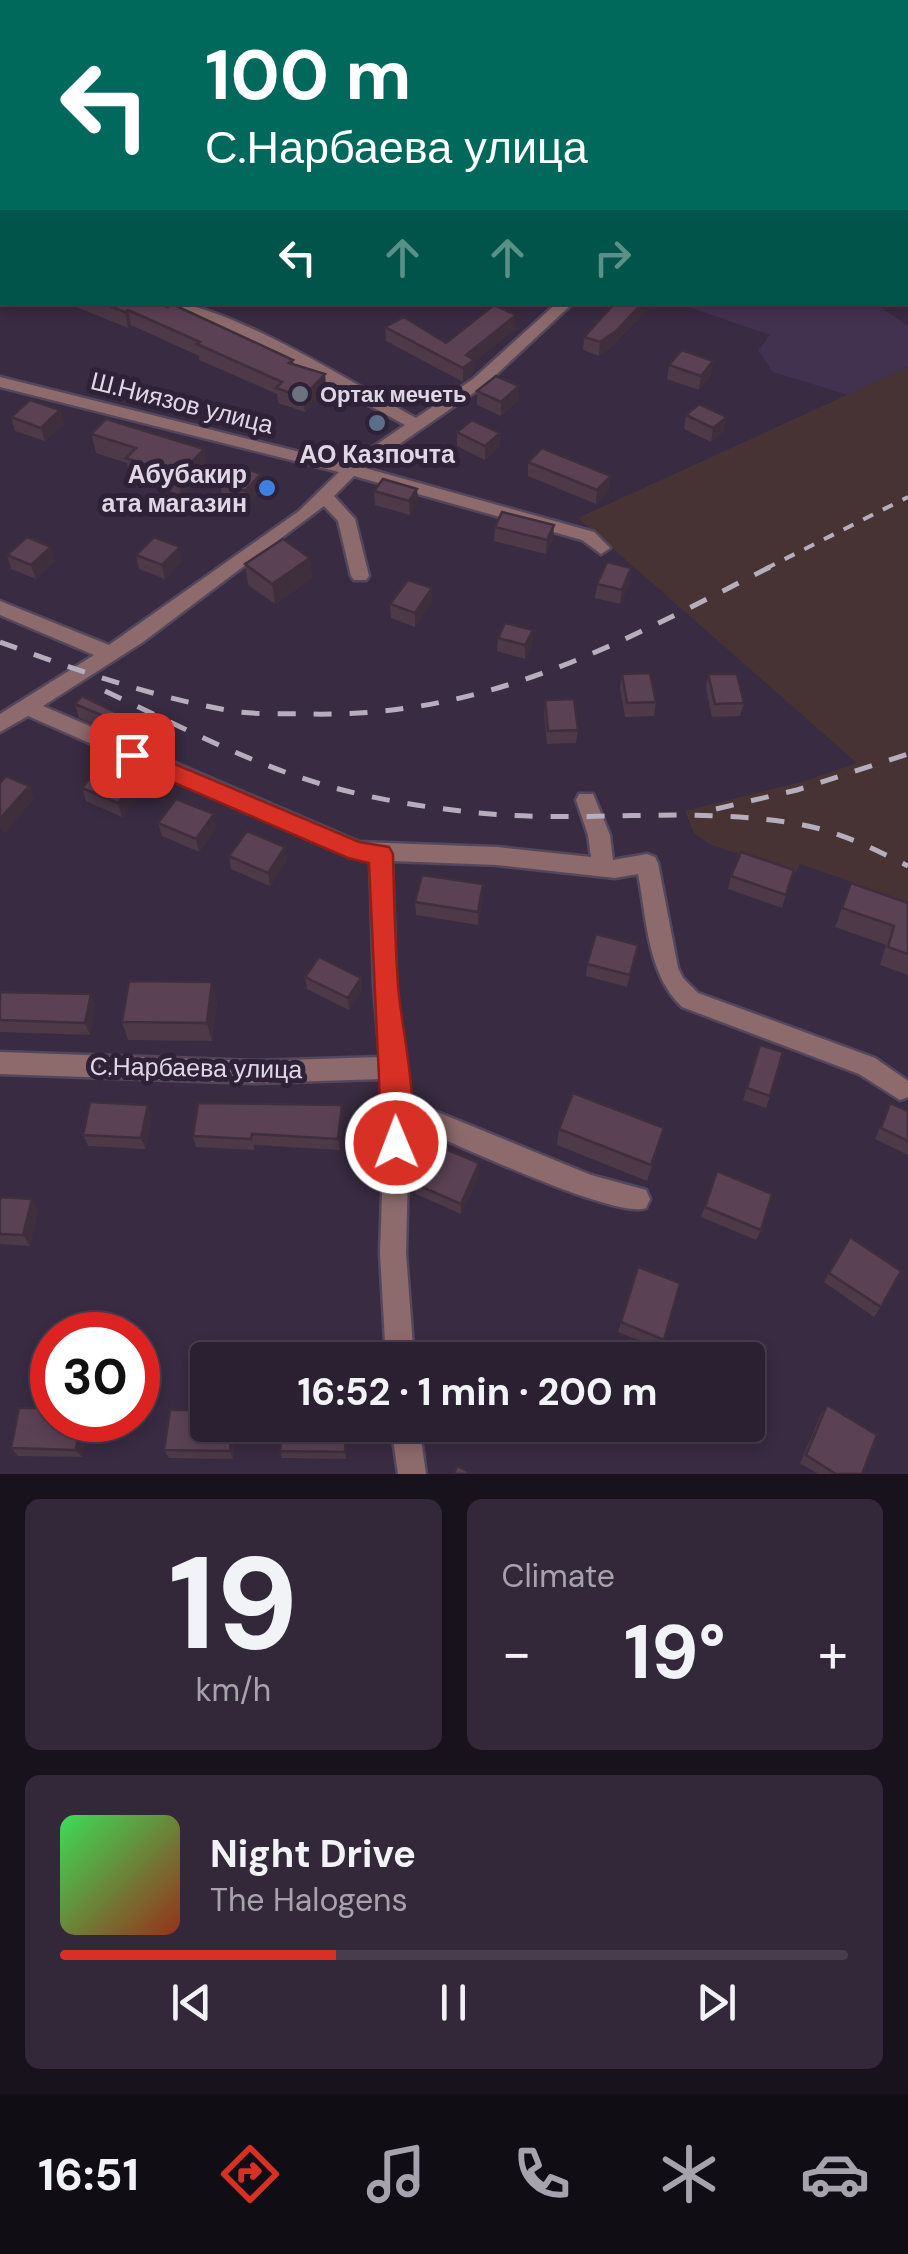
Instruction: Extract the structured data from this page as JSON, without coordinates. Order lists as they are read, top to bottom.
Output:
{
  "streets": {
    "street": ["Ш.Ниязов улица", "С.Нарбаева улица"]
  },
  "places": ["Ортак мечеть", "АО Казпочта", "Абубакир ата магазин"],
  "page": {
    "turn": ["100 m", "С.Нарбаева улица"],
    "limit": "30",
    "trip": "16:52 · 1 min · 200 m",
    "tile": [
      ["19", "km/h"],
      "Climate"
    ],
    "heat": ["−", "19°", "+"],
    "song": ["Night Drive", "The Halogens"],
    "tabs": "16:51"
  }
}
